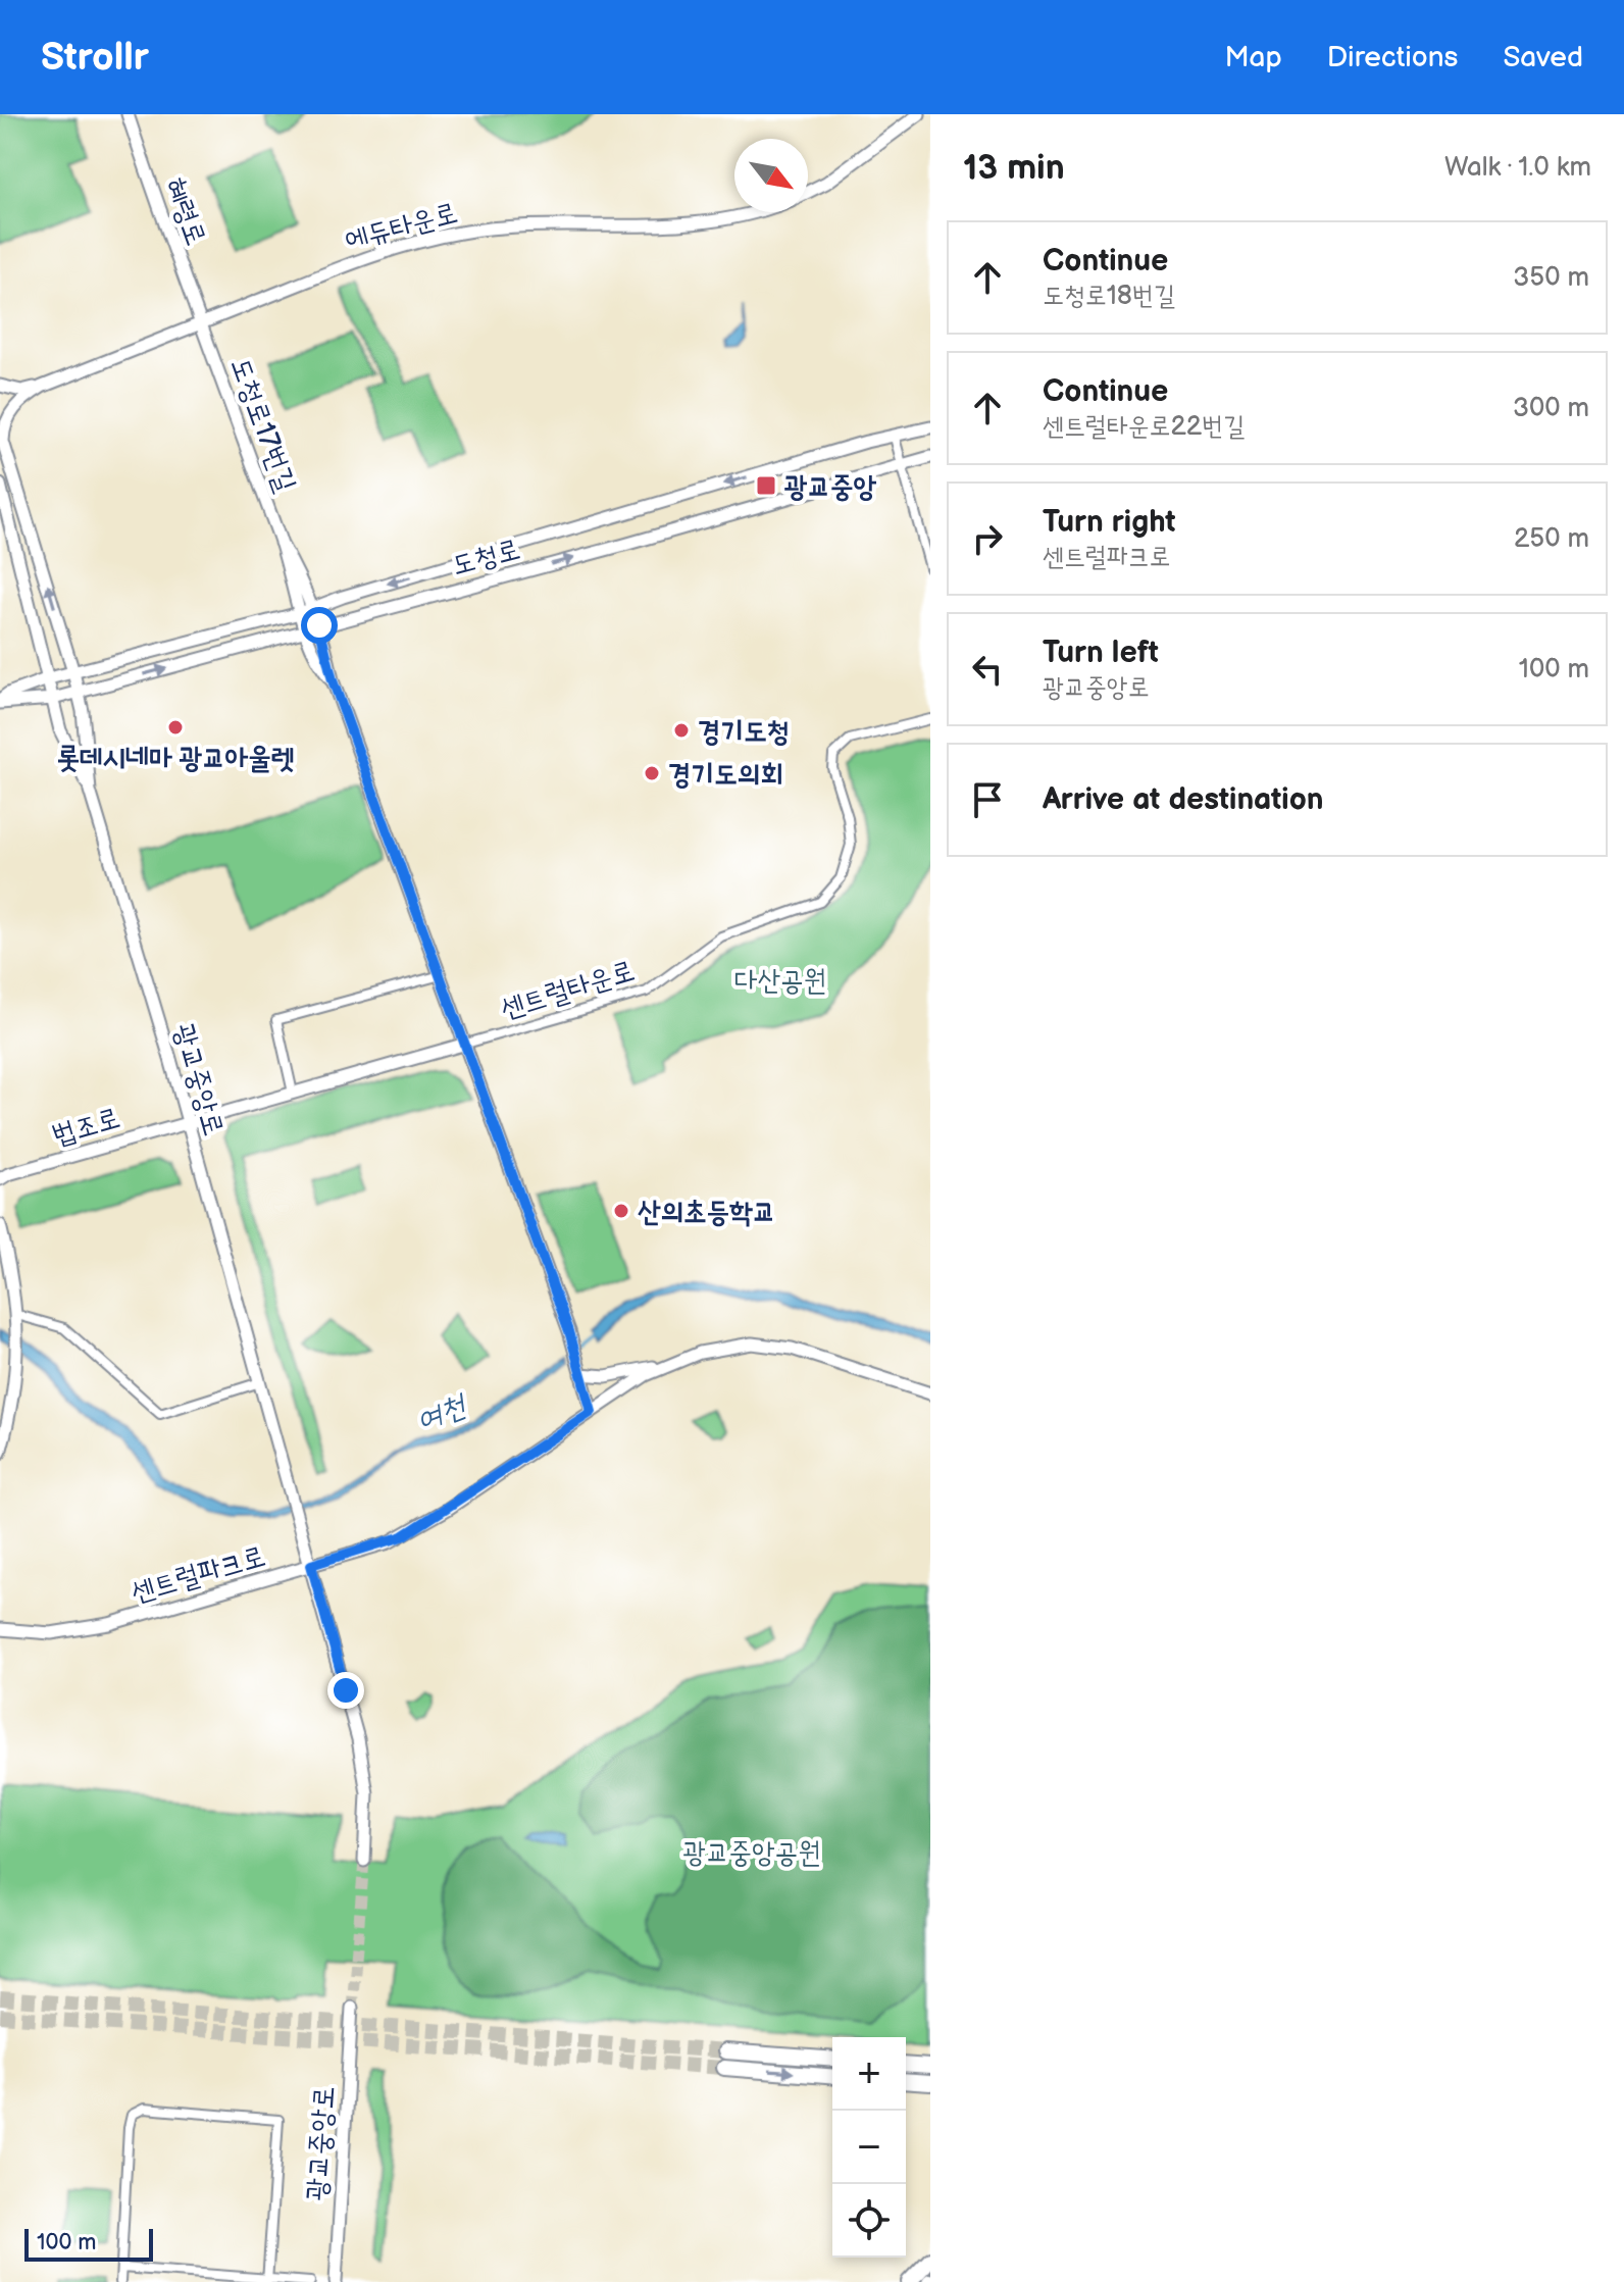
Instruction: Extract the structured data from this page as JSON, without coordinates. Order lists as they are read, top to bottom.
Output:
{
  "streets": {
    "street": [
      "혜령로",
      "에듀타운로",
      "도청로17번길",
      "도청로",
      "센트럴타운로",
      "광교중앙로",
      "법조로",
      "센트럴파크로"
    ]
  },
  "crossings": [
    ["혜령로", "에듀타운로"],
    ["혜령로", "도청로17번길"],
    ["에듀타운로", "도청로17번길"],
    ["도청로17번길", "도청로"],
    ["도청로", "광교중앙로"],
    ["센트럴타운로", "광교중앙로"],
    ["센트럴타운로", "법조로"],
    ["광교중앙로", "법조로"],
    ["광교중앙로", "센트럴파크로"]
  ],
  "water": ["여천"],
  "parks": ["다산공원", "광교중앙공원"],
  "places": {
    "transit": ["광교중앙"],
    "other": [
      "롯데시네마 광교아울렛",
      "경기도청",
      "경기도의회",
      "산의초등학교"
    ]
  },
  "scale_bar": "100 m",
  "north": "bottom right",
  "page": {
    "header": "Strollr",
    "nav": ["Map", "Directions", "Saved"],
    "heading": ["13 min", "Walk · 1.0 km"],
    "list": [
      ["Continue", "도청로18번길", "350 m"],
      ["Continue", "센트럴타운로22번길", "300 m"],
      ["Turn right", "센트럴파크로", "250 m"],
      ["Turn left", "광교중앙로", "100 m"],
      "Arrive at destination"
    ],
    "map_buttons": ["+", "−"],
    "scale": "100 m"
  }
}
